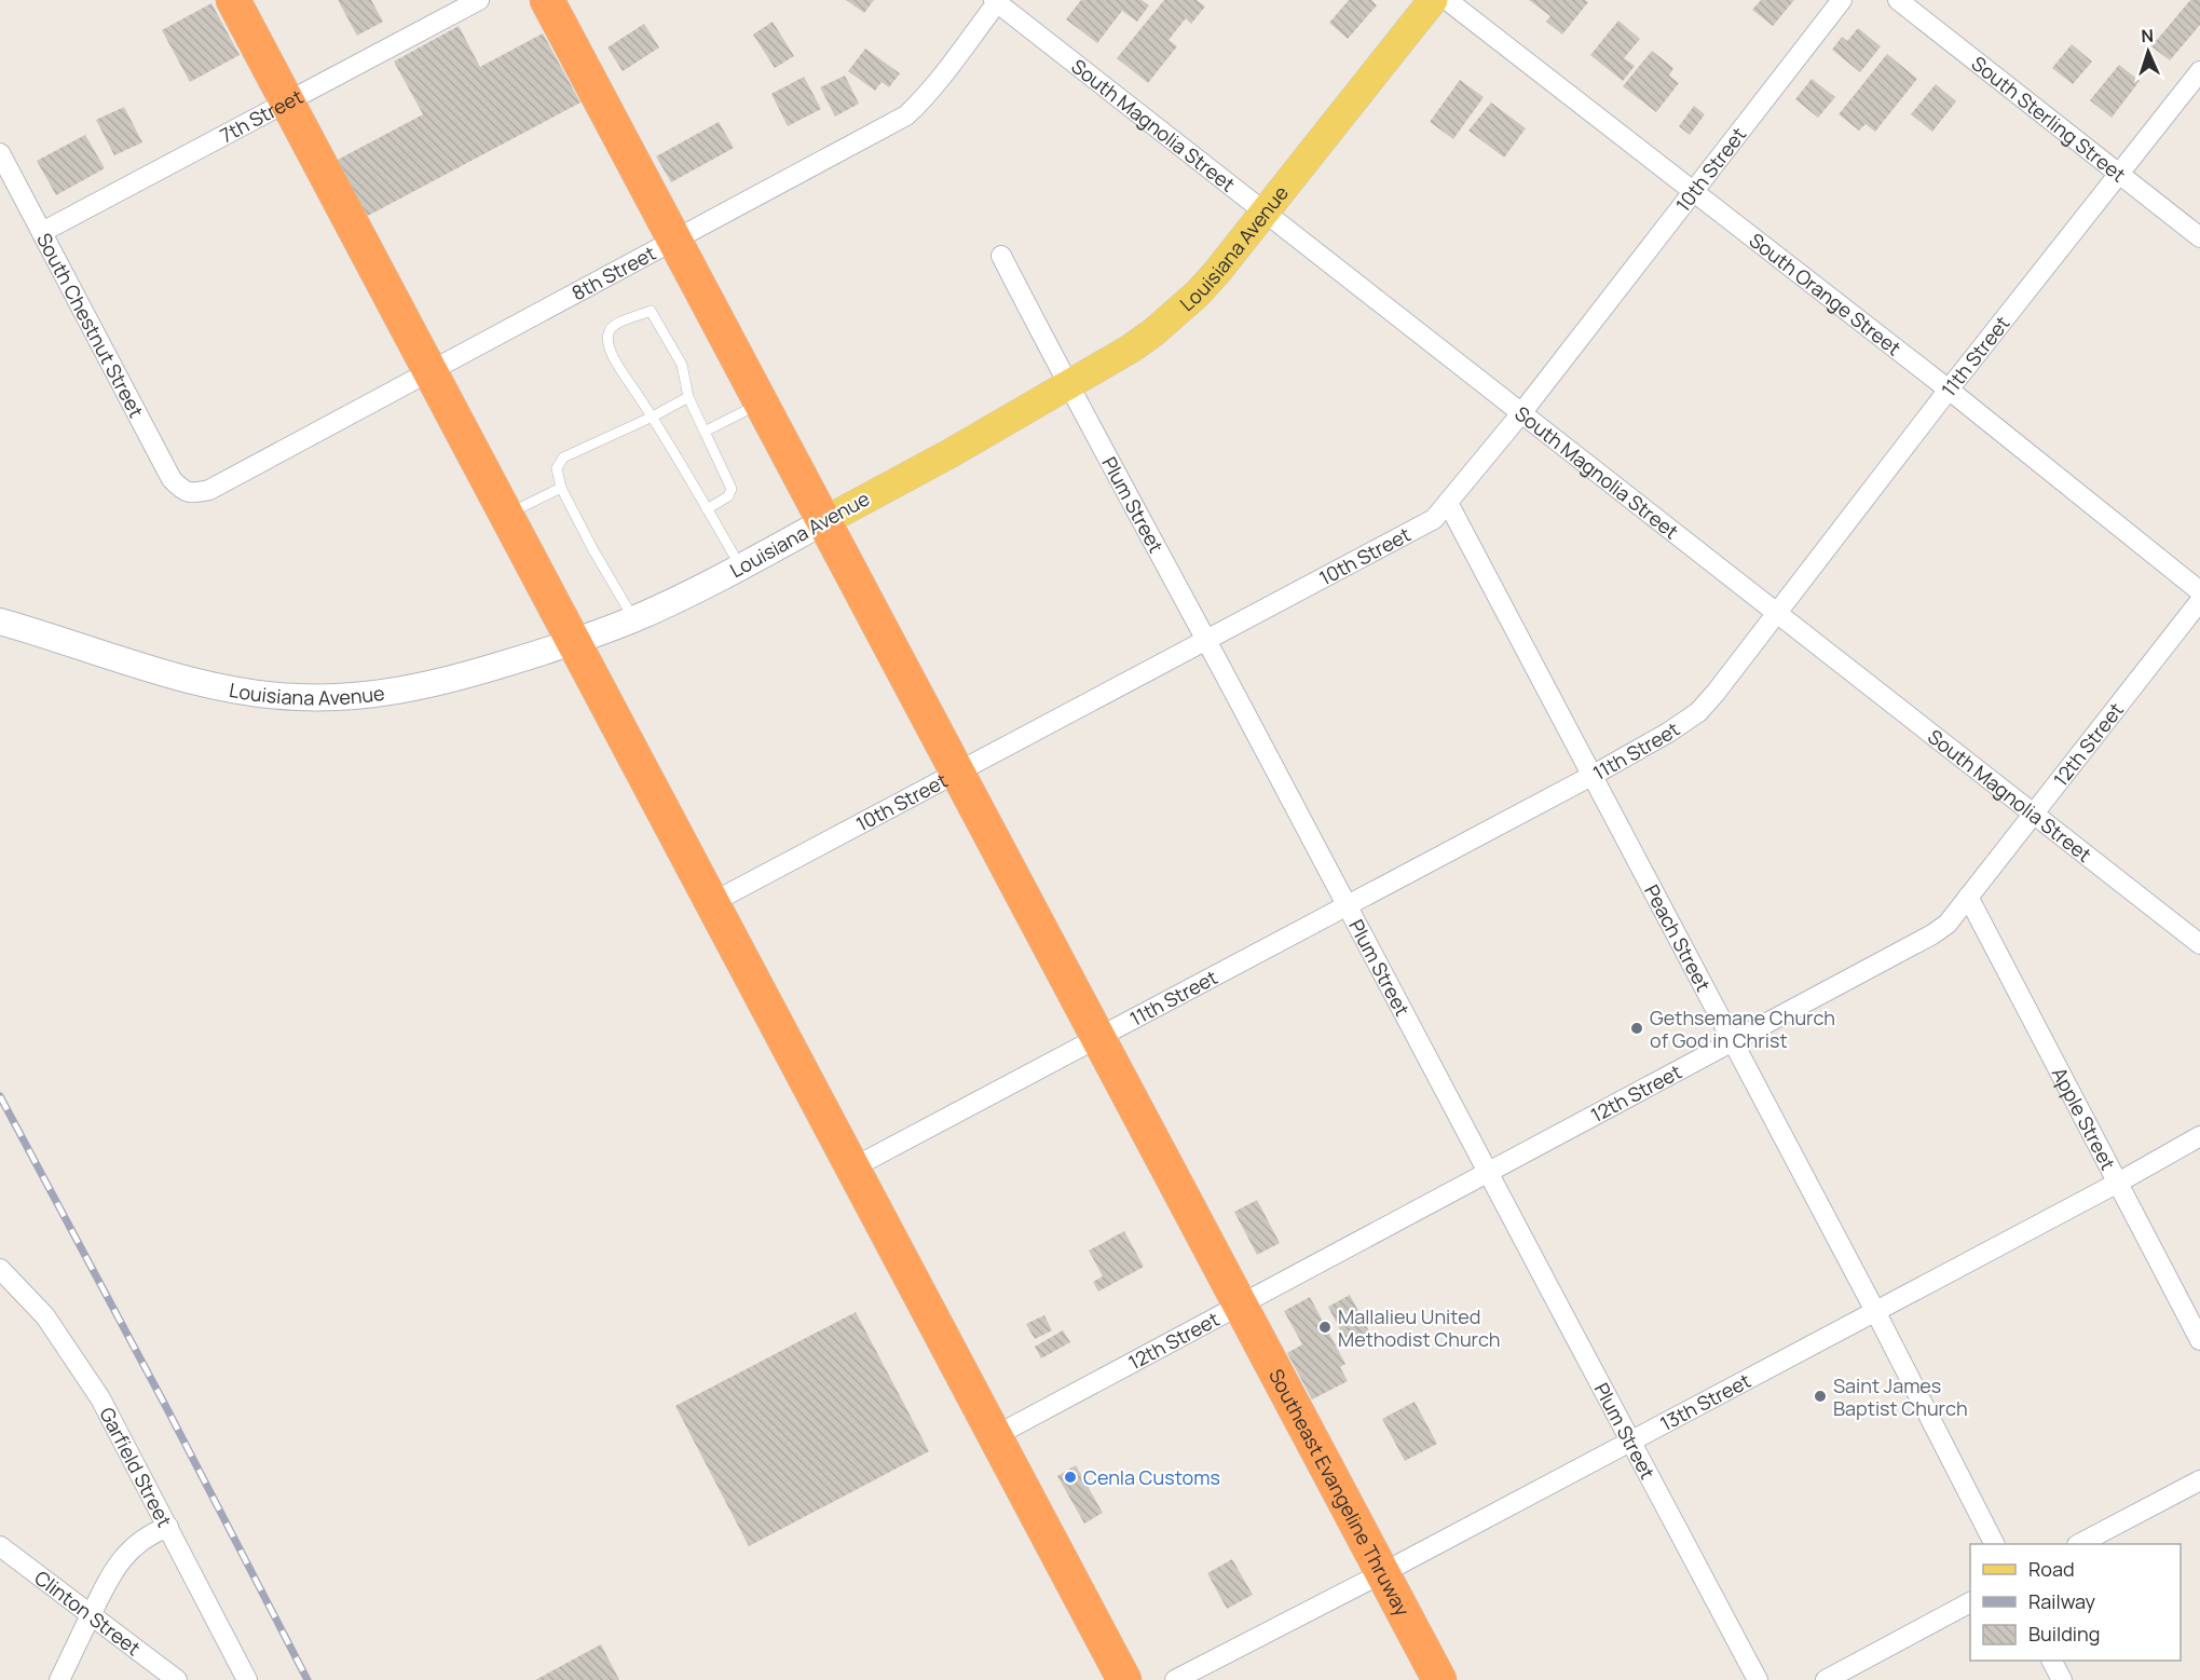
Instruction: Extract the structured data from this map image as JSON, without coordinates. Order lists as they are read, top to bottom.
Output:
{
  "streets": {
    "highway": ["Southeast Evangeline Thruway"],
    "main road": ["Louisiana Avenue"],
    "street": [
      "7th Street",
      "South Sterling Street",
      "South Magnolia Street",
      "10th Street",
      "8th Street",
      "South Orange Street",
      "South Chestnut Street",
      "11th Street",
      "Plum Street",
      "12th Street",
      "Peach Street",
      "Apple Street",
      "13th Street",
      "Garfield Street",
      "Clinton Street"
    ]
  },
  "crossings": [
    ["7th Street", "South Chestnut Street"],
    ["South Sterling Street", "11th Street"],
    ["South Magnolia Street", "10th Street"],
    ["South Magnolia Street", "Louisiana Avenue"],
    ["South Magnolia Street", "8th Street"],
    ["South Magnolia Street", "11th Street"],
    ["South Magnolia Street", "12th Street"],
    ["10th Street", "South Orange Street"],
    ["10th Street", "Plum Street"],
    ["10th Street", "Peach Street"],
    ["10th Street", "Southeast Evangeline Thruway"],
    ["Louisiana Avenue", "Plum Street"],
    ["Louisiana Avenue", "Southeast Evangeline Thruway"],
    ["8th Street", "South Chestnut Street"],
    ["8th Street", "Southeast Evangeline Thruway"],
    ["South Orange Street", "11th Street"],
    ["11th Street", "Plum Street"],
    ["11th Street", "Peach Street"],
    ["11th Street", "Southeast Evangeline Thruway"],
    ["Plum Street", "12th Street"],
    ["Plum Street", "13th Street"],
    ["12th Street", "Peach Street"],
    ["12th Street", "Apple Street"],
    ["12th Street", "Southeast Evangeline Thruway"],
    ["Peach Street", "13th Street"],
    ["Apple Street", "13th Street"],
    ["13th Street", "Southeast Evangeline Thruway"]
  ],
  "places": [
    "Gethsemane Church of God in Christ",
    "Mallalieu United Methodist Church",
    "Saint James Baptist Church",
    "Cenla Customs"
  ],
  "legend": ["Road", "Railway", "Building"],
  "north": "top"
}
